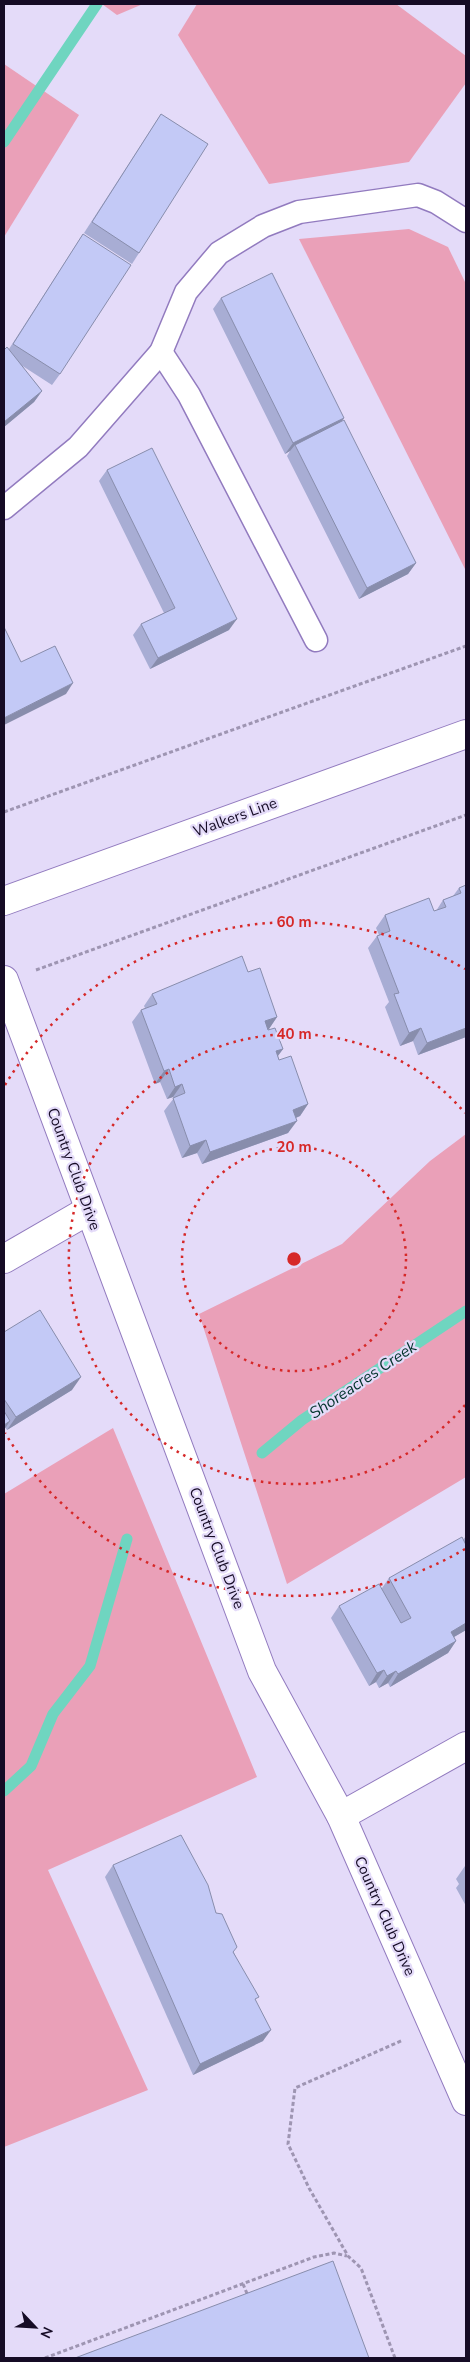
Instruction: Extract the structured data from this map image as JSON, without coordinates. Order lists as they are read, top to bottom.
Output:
{
  "streets": {
    "street": ["Walkers Line", "Country Club Drive"]
  },
  "water": ["Shoreacres Creek"],
  "north": "bottom right",
  "rings": ["60 m", "40 m", "20 m"]
}
